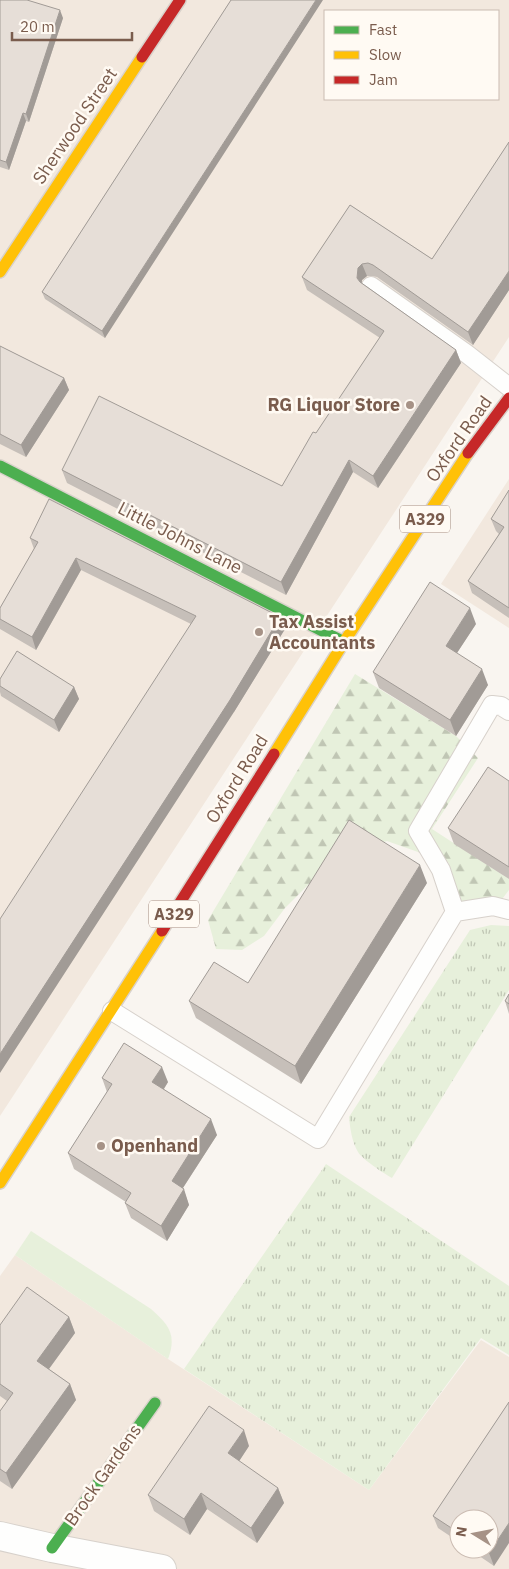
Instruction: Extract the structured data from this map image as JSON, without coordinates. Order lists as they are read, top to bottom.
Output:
{
  "streets": {
    "main road": [
      "Sherwood Street",
      "Oxford Road",
      "A329",
      "Little Johns Lane",
      "Brock Gardens"
    ]
  },
  "crossings": [
    ["Oxford Road", "Little Johns Lane"]
  ],
  "places": ["RG Liquor Store", "Tax Assist Accountants", "Openhand"],
  "legend": ["Fast", "Slow", "Jam"],
  "scale_bar": "20 m",
  "north": "left"
}
